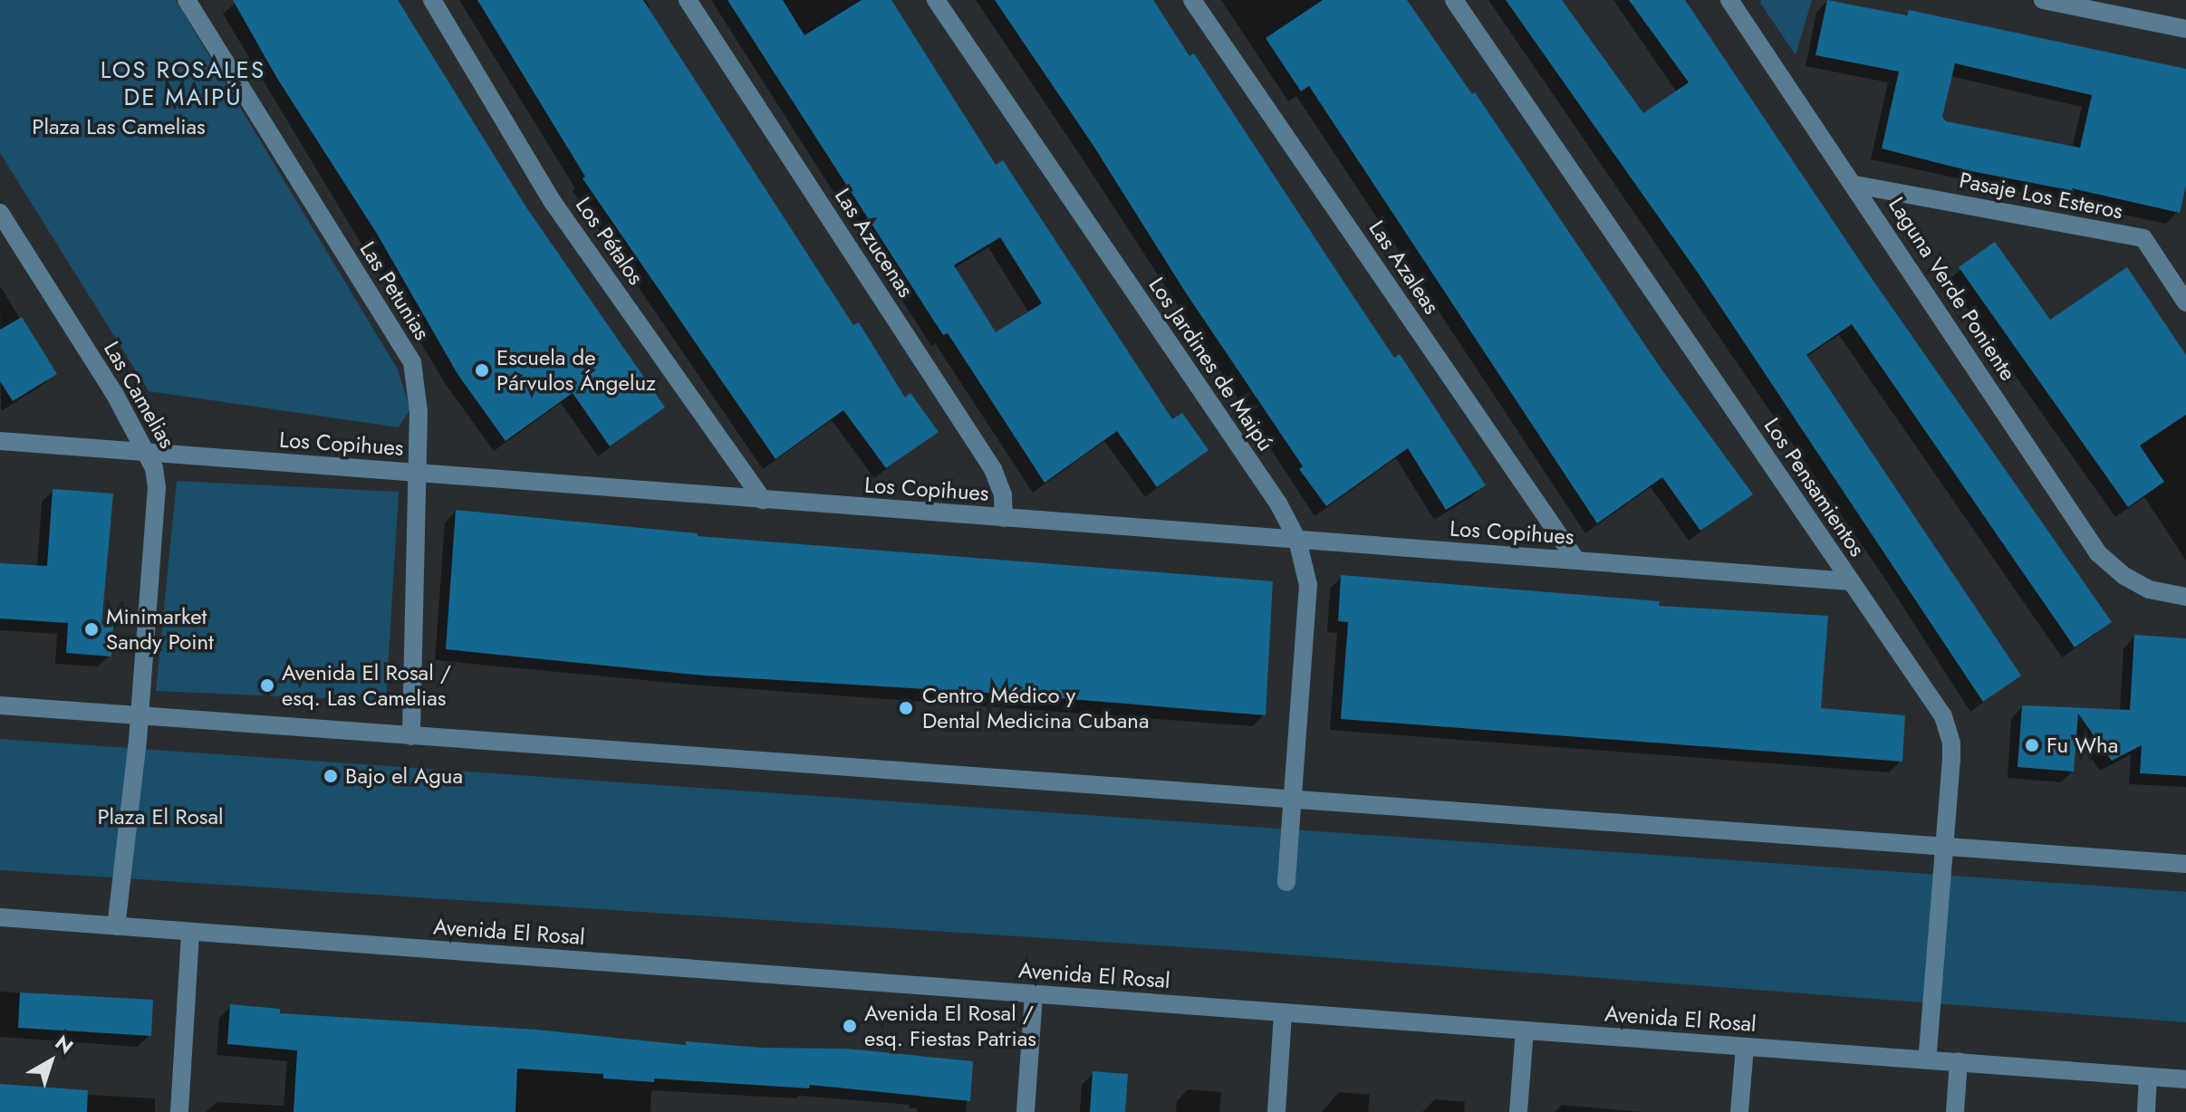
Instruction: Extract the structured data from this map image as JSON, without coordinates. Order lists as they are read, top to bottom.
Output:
{
  "streets": {
    "street": [
      "Pasaje Los Esteros",
      "Los Pétalos",
      "Las Azucenas",
      "Las Azaleas",
      "Laguna Verde Poniente",
      "Las Petunias",
      "Los Jardines de Maipú",
      "Las Camelias",
      "Los Copihues",
      "Los Pensamientos",
      "Avenida El Rosal"
    ]
  },
  "crossings": [
    ["Pasaje Los Esteros", "Laguna Verde Poniente"],
    ["Los Pétalos", "Los Copihues"],
    ["Las Azucenas", "Los Copihues"],
    ["Las Azaleas", "Los Copihues"],
    ["Las Petunias", "Los Copihues"],
    ["Los Jardines de Maipú", "Los Copihues"],
    ["Las Camelias", "Los Copihues"],
    ["Las Camelias", "Avenida El Rosal"],
    ["Los Copihues", "Los Pensamientos"],
    ["Los Pensamientos", "Avenida El Rosal"]
  ],
  "districts": ["LOS ROSALES DE MAIPÚ"],
  "parks": ["Plaza Las Camelias", "Plaza El Rosal"],
  "places": [
    "Escuela de Párvulos Ángeluz",
    "Minimarket Sandy Point",
    "Avenida El Rosal / esq. Las Camelias",
    "Centro Médico y Dental Medicina Cubana",
    "Fu Wha",
    "Bajo el Agua",
    "Avenida El Rosal / esq. Fiestas Patrias"
  ],
  "north": "top right"
}
